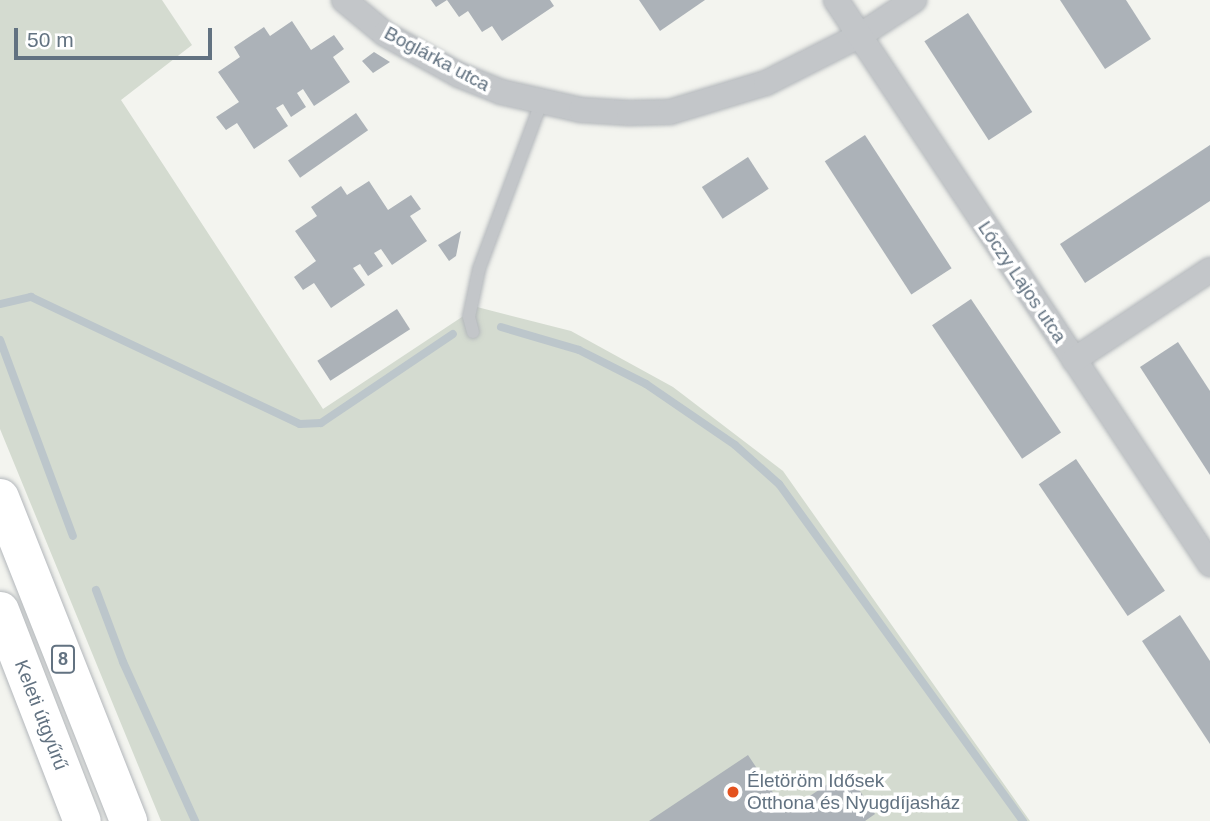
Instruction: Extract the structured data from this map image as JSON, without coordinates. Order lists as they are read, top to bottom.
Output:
{
  "streets": {
    "main road": ["8", "Keleti útgyűrű"],
    "street": ["Boglárka utca", "Lóczy Lajos utca"]
  },
  "crossings": [
    ["Boglárka utca", "Lóczy Lajos utca"]
  ],
  "places": ["Életöröm Idősek Otthona és Nyugdíjasház"],
  "scale_bar": "50 m"
}
